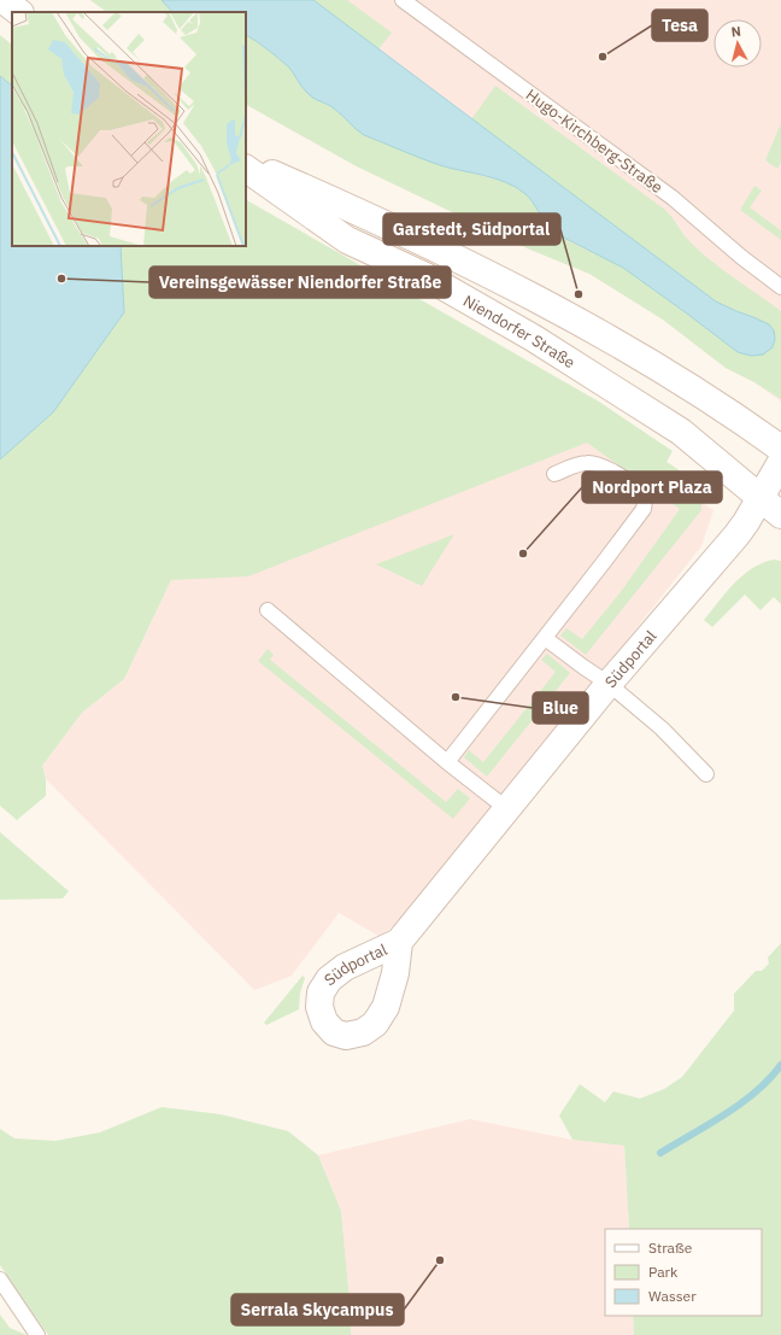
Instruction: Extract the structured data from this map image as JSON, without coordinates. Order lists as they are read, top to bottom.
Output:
{
  "streets": {
    "main road": ["Niendorfer Straße", "Südportal"],
    "lane": ["Hugo-Kirchberg-Straße"]
  },
  "crossings": [
    ["Niendorfer Straße", "Südportal"]
  ],
  "places": [
    "Tesa",
    "Vereinsgewässer Niendorfer Straße",
    "Garstedt, Südportal",
    "Nordport Plaza",
    "Blue",
    "Serrala Skycampus"
  ],
  "legend": ["Straße", "Park", "Wasser"],
  "north": "top"
}
